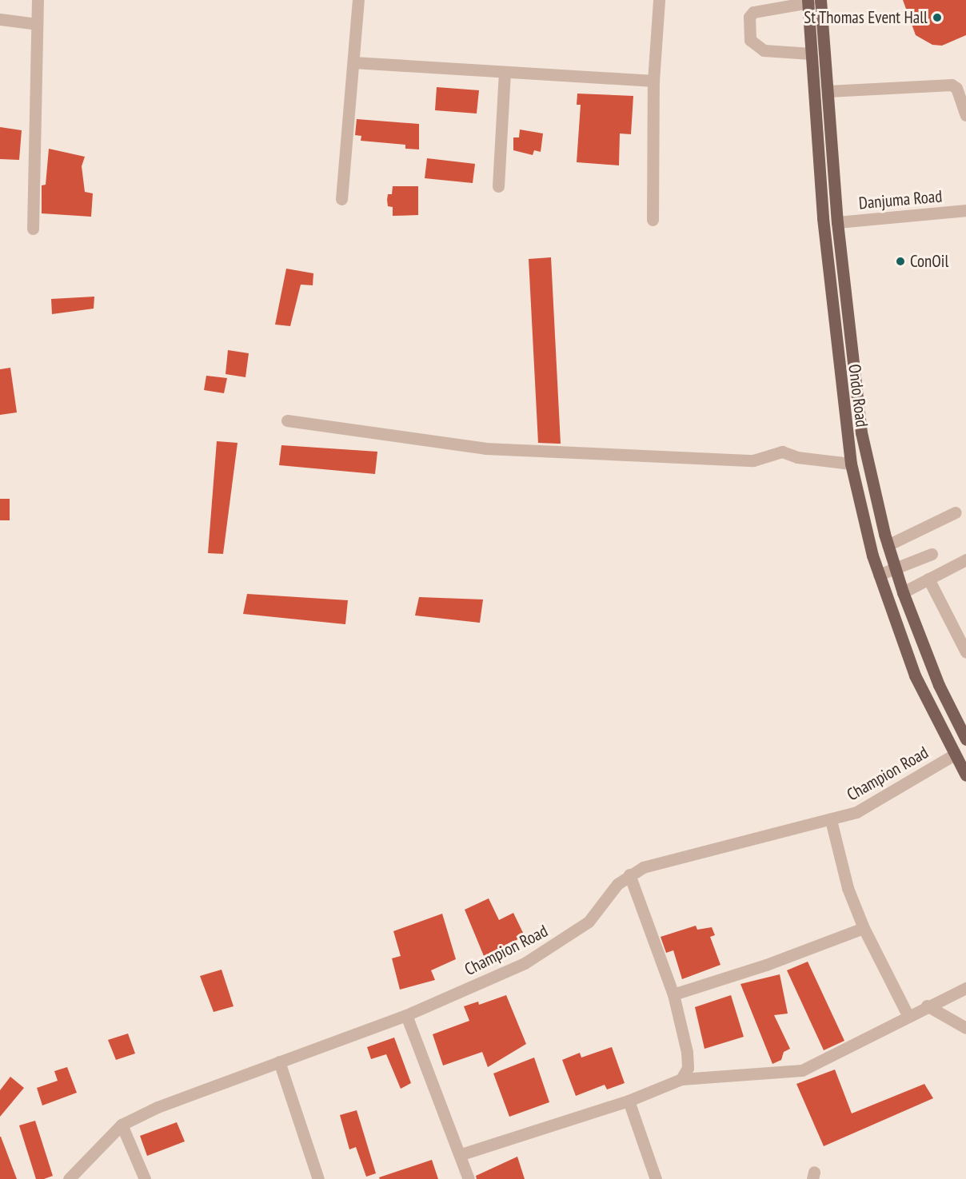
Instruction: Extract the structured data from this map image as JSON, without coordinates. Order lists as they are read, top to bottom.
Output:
{
  "streets": {
    "main road": ["Ondo Road"],
    "street": ["Danjuma Road", "Champion Road"]
  },
  "crossings": [
    ["Danjuma Road", "Ondo Road"],
    ["Ondo Road", "Champion Road"]
  ],
  "places": ["St Thomas Event Hall", "ConOil"]
}
